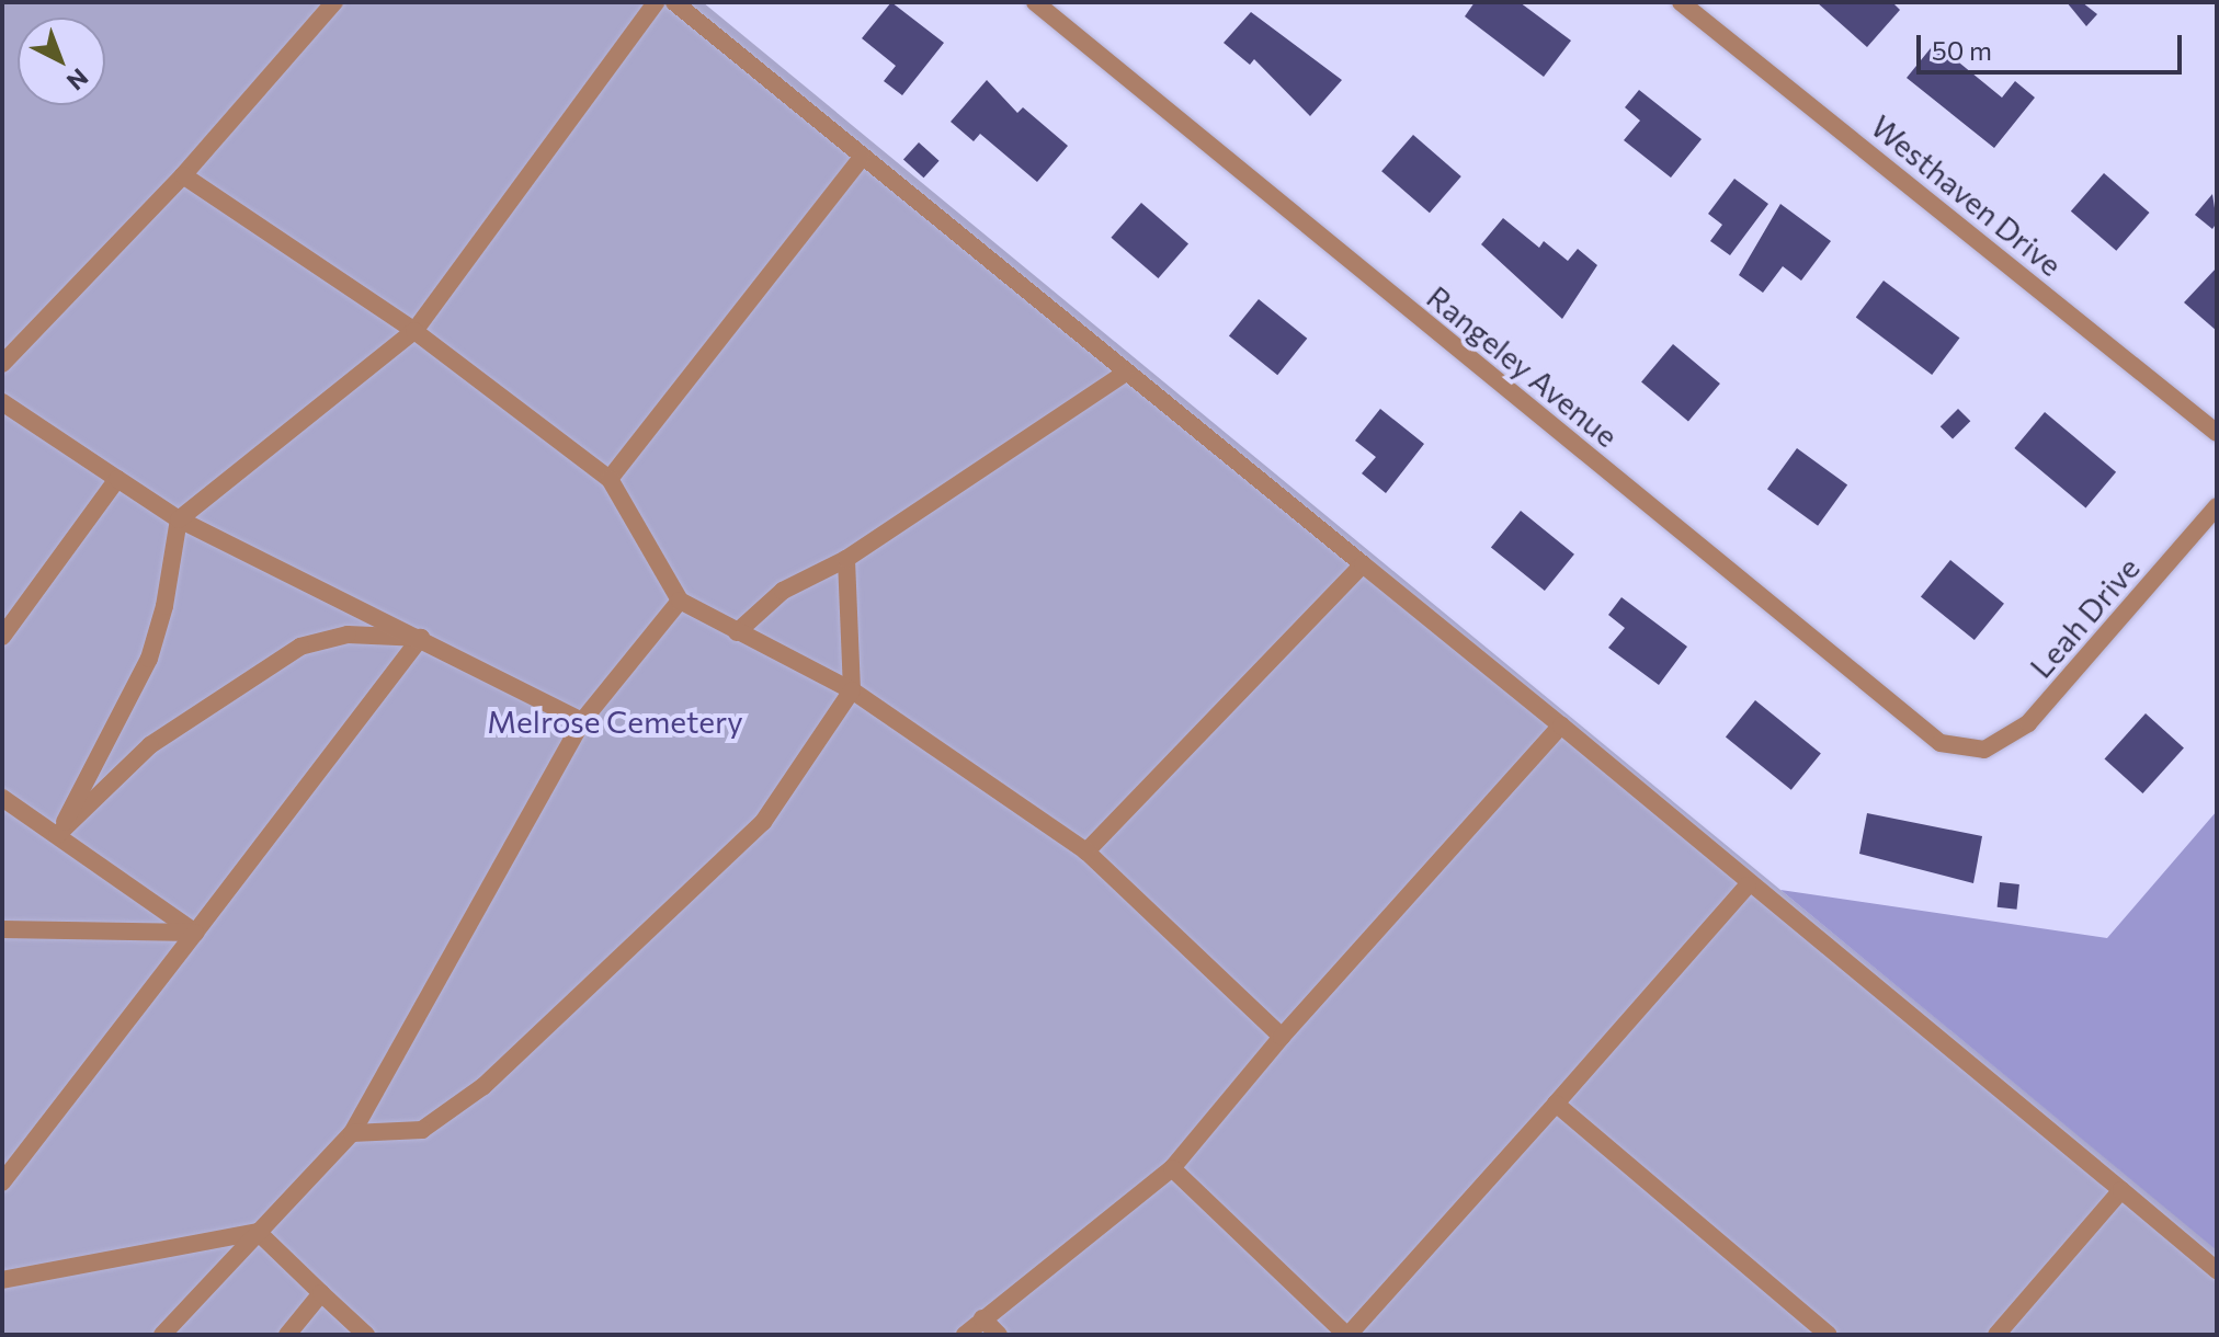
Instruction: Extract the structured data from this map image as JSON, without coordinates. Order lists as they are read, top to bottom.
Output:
{
  "streets": {
    "street": ["Westhaven Drive", "Rangeley Avenue", "Leah Drive"]
  },
  "crossings": [
    ["Rangeley Avenue", "Leah Drive"]
  ],
  "parks": ["Melrose Cemetery"],
  "scale_bar": "50 m",
  "north": "bottom right"
}
